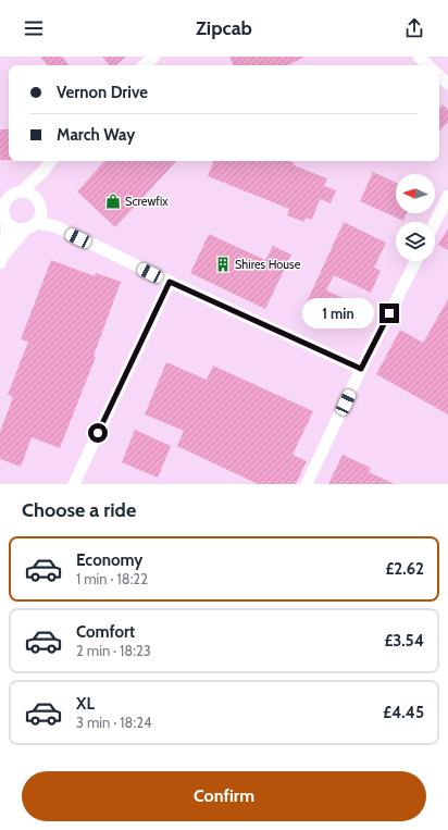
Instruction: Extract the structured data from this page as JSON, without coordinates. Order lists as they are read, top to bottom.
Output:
{
  "places": {
    "shop": ["Screwfix"],
    "building": ["Shires House"]
  },
  "north": "left",
  "page": {
    "header": "Zipcab",
    "banner": ["Vernon Drive", "March Way"],
    "bubble": "1 min",
    "heading": "Choose a ride",
    "list": [
      {
        "name": "Economy",
        "note": "1 min · 18:22",
        "value": "£2.62"
      },
      {
        "name": "Comfort",
        "note": "2 min · 18:23",
        "value": "£3.54"
      },
      {
        "name": "XL",
        "note": "3 min · 18:24",
        "value": "£4.45"
      }
    ],
    "buttons": "Confirm"
  }
}
